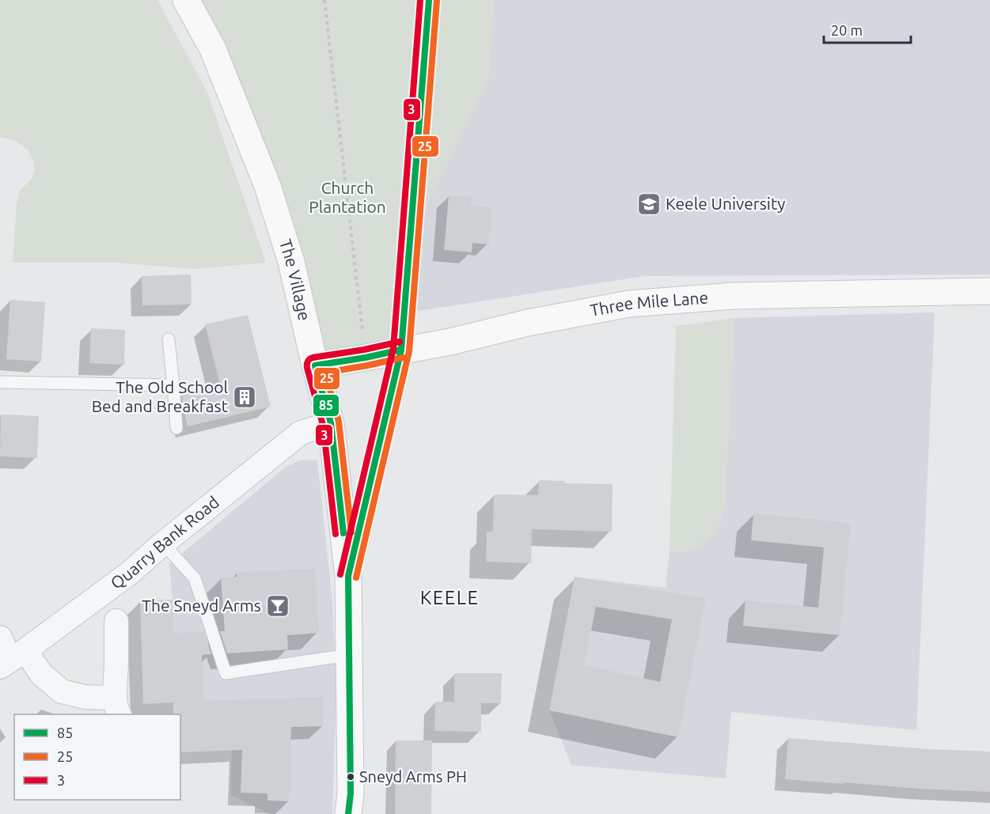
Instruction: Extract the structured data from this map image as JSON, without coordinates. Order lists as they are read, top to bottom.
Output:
{
  "streets": {
    "street": ["The Village", "Three Mile Lane", "Quarry Bank Road"]
  },
  "crossings": [
    ["The Village", "Three Mile Lane"],
    ["The Village", "Quarry Bank Road"]
  ],
  "districts": ["KEELE"],
  "parks": ["Church Plantation"],
  "places": {
    "school or university": ["Keele University"],
    "building": ["The Old School Bed and Breakfast"],
    "bar": ["The Sneyd Arms"],
    "other": ["Sneyd Arms PH"]
  },
  "lines": ["transit line 85", "transit line 3", "transit line 25"],
  "legend": ["85", "25", "3"],
  "scale_bar": "20 m"
}
